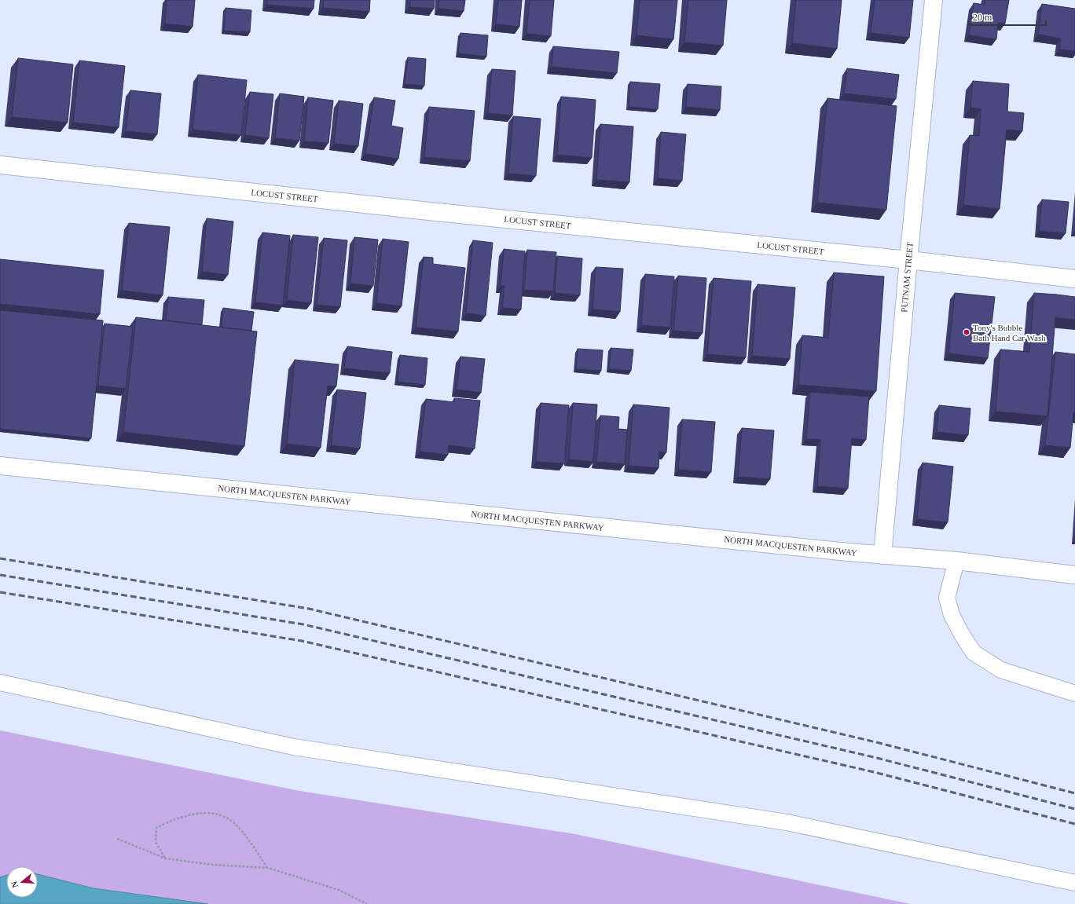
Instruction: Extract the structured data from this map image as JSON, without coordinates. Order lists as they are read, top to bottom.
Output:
{
  "streets": {
    "street": ["LOCUST STREET", "PUTNAM STREET", "NORTH MACQUESTEN PARKWAY"]
  },
  "crossings": [
    ["LOCUST STREET", "PUTNAM STREET"],
    ["PUTNAM STREET", "NORTH MACQUESTEN PARKWAY"]
  ],
  "places": ["Tony's Bubble Bath Hand Car Wash"],
  "scale_bar": "20 m",
  "north": "left"
}
